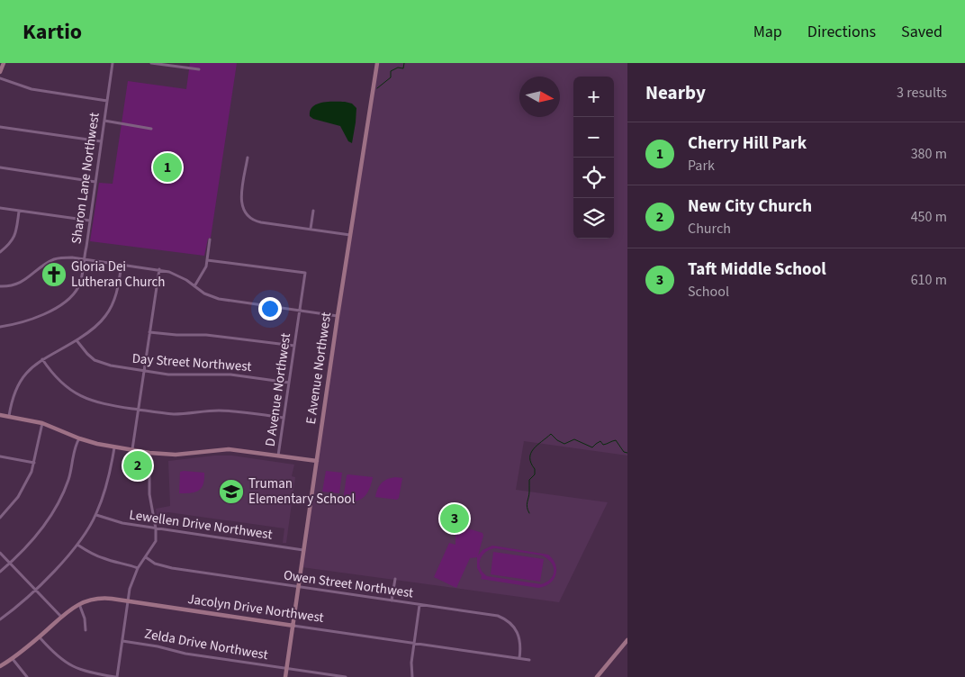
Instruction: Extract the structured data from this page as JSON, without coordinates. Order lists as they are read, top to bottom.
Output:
{
  "streets": {
    "street": [
      "Sharon Lane Northwest",
      "Day Street Northwest",
      "E Avenue Northwest",
      "D Avenue Northwest",
      "Lewellen Drive Northwest",
      "Owen Street Northwest",
      "Jacolyn Drive Northwest",
      "Zelda Drive Northwest"
    ]
  },
  "crossings": [
    ["Day Street Northwest", "D Avenue Northwest"],
    ["E Avenue Northwest", "Lewellen Drive Northwest"],
    ["E Avenue Northwest", "Owen Street Northwest"],
    ["E Avenue Northwest", "Jacolyn Drive Northwest"],
    ["E Avenue Northwest", "Zelda Drive Northwest"],
    ["Owen Street Northwest", "Jacolyn Drive Northwest"]
  ],
  "places": {
    "church": ["Gloria Dei Lutheran Church"],
    "school or university": ["Truman Elementary School"]
  },
  "north": "right",
  "page": {
    "header": "Kartio",
    "nav": ["Map", "Directions", "Saved"],
    "heading": ["Nearby", "3 results"],
    "map_buttons": ["+", "−"],
    "list": [
      {
        "mark": "1",
        "name": "Cherry Hill Park",
        "note": "Park",
        "value": "380 m"
      },
      {
        "mark": "2",
        "name": "New City Church",
        "note": "Church",
        "value": "450 m"
      },
      {
        "mark": "3",
        "name": "Taft Middle School",
        "note": "School",
        "value": "610 m"
      }
    ],
    "pins": ["1", "2", "3"]
  }
}
